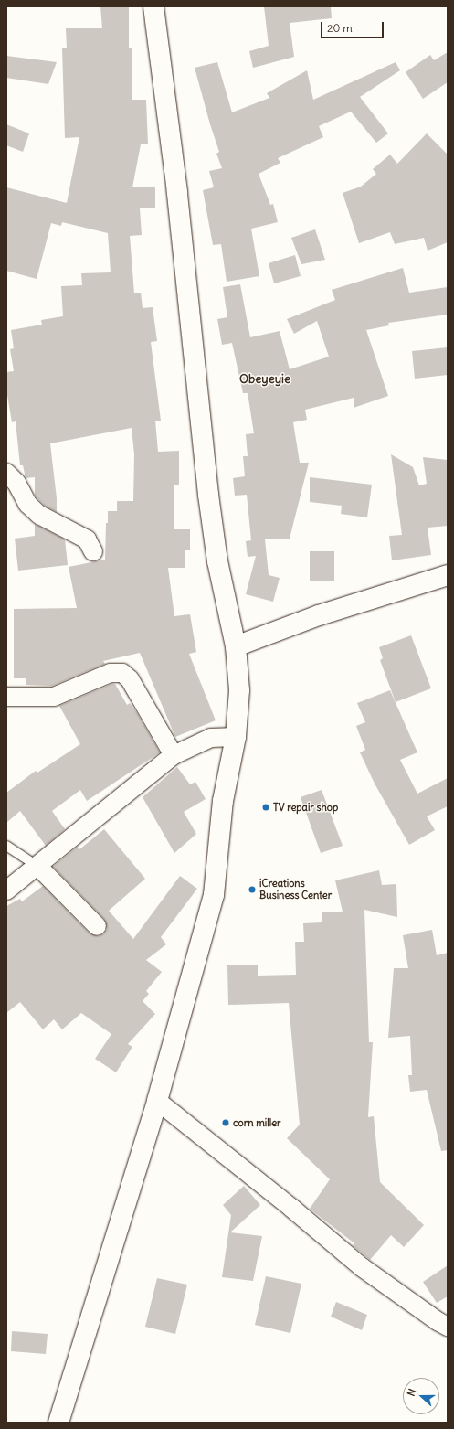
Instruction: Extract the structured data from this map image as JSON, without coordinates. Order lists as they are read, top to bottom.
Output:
{
  "districts": ["Obeyeyie"],
  "places": ["TV repair shop", "iCreations Business Center", "corn miller"],
  "scale_bar": "20 m",
  "north": "left"
}
